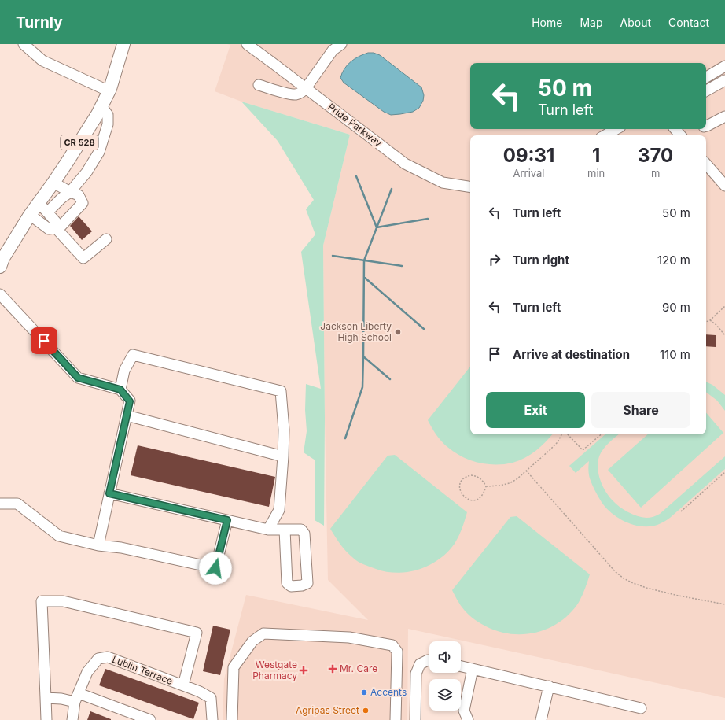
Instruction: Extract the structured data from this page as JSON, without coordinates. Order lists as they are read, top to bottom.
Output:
{
  "streets": {
    "main road": ["CR 528"],
    "street": ["Pride Parkway", "Lublin Terrace"]
  },
  "places": {
    "other": ["Jackson Liberty High School", "Accents", "Agripas Street"],
    "health": ["Mr. Care", "Westgate Pharmacy"]
  },
  "page": {
    "header": "Turnly",
    "nav": [
      "Home",
      "Map",
      "About",
      "Contact"
    ],
    "turn": ["50 m", "Turn left"],
    "eta": [
      "09:31",
      "Arrival",
      "1",
      "min",
      "370",
      "m"
    ],
    "list": [
      {
        "name": "Turn left",
        "value": "50 m"
      },
      {
        "name": "Turn right",
        "value": "120 m"
      },
      {
        "name": "Turn left",
        "value": "90 m"
      },
      {
        "name": "Arrive at destination",
        "value": "110 m"
      }
    ],
    "buttons": ["Exit", "Share"]
  }
}
